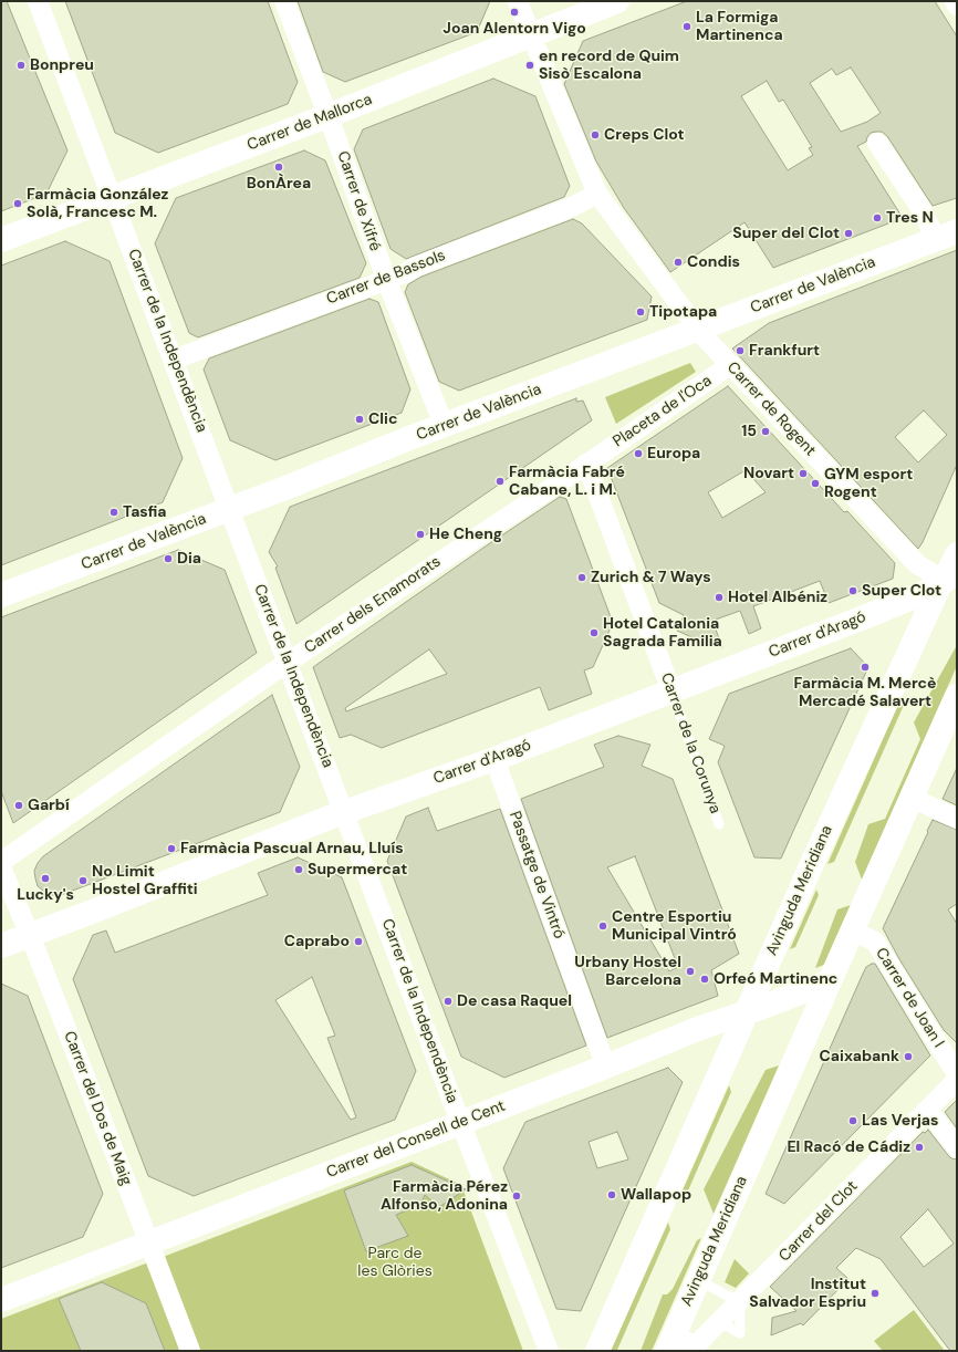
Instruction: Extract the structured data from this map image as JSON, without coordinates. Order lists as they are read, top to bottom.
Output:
{
  "streets": {
    "main road": [
      "Carrer de Mallorca",
      "Carrer de València",
      "Carrer d'Aragó",
      "Avinguda Meridiana",
      "Carrer del Consell de Cent"
    ],
    "street": [
      "Carrer de Xifré",
      "Carrer de Bassols",
      "Carrer de la Independència",
      "Carrer de Rogent",
      "Placeta de l'Oca",
      "Carrer dels Enamorats",
      "Carrer de la Corunya",
      "Passatge de Vintró",
      "Carrer de Joan I",
      "Carrer del Dos de Maig",
      "Carrer del Clot"
    ]
  },
  "crossings": [
    ["Carrer de Mallorca", "Carrer de Xifré"],
    ["Carrer de Mallorca", "Carrer de la Independència"],
    ["Carrer de Xifré", "Carrer de Bassols"],
    ["Carrer de Xifré", "Carrer de València"],
    ["Carrer de Bassols", "Carrer de la Independència"],
    ["Carrer de València", "Carrer de la Independència"],
    ["Carrer de la Independència", "Carrer dels Enamorats"],
    ["Carrer de la Independència", "Carrer d'Aragó"],
    ["Carrer de la Independència", "Carrer del Consell de Cent"],
    ["Carrer de Rogent", "Placeta de l'Oca"],
    ["Carrer de Rogent", "Carrer d'Aragó"],
    ["Carrer de Rogent", "Avinguda Meridiana"],
    ["Placeta de l'Oca", "Carrer dels Enamorats"],
    ["Placeta de l'Oca", "Carrer de la Corunya"],
    ["Carrer dels Enamorats", "Carrer de la Corunya"],
    ["Carrer d'Aragó", "Carrer de la Corunya"],
    ["Carrer d'Aragó", "Passatge de Vintró"],
    ["Carrer d'Aragó", "Avinguda Meridiana"],
    ["Carrer d'Aragó", "Carrer del Dos de Maig"],
    ["Passatge de Vintró", "Carrer del Consell de Cent"],
    ["Avinguda Meridiana", "Carrer de Joan I"],
    ["Avinguda Meridiana", "Carrer del Consell de Cent"],
    ["Avinguda Meridiana", "Carrer del Clot"],
    ["Carrer del Dos de Maig", "Carrer del Consell de Cent"]
  ],
  "parks": ["Parc de les Glòries"],
  "places": [
    "Joan Alentorn Vigo",
    "La Formiga Martinenca",
    "Bonpreu",
    "en record de Quim Sisò Escalona",
    "Creps Clot",
    "BonÀrea",
    "Farmàcia González Solà, Francesc M.",
    "Tres N",
    "Super del Clot",
    "Condis",
    "Tipotapa",
    "Frankfurt",
    "Clic",
    "15",
    "Europa",
    "Novart",
    "Farmàcia Fabré Cabane, L. i M.",
    "GYM esport Rogent",
    "Tasfia",
    "He Cheng",
    "Dia",
    "Zurich & 7 Ways",
    "Super Clot",
    "Hotel Albéniz",
    "Hotel Catalonia Sagrada Familia",
    "Farmàcia M. Mercè Mercadé Salavert",
    "Garbí",
    "Farmàcia Pascual Arnau, Lluís",
    "Supermercat",
    "Lucky's",
    "No Limit Hostel Graffiti",
    "Centre Esportiu Municipal Vintró",
    "Caprabo",
    "Urbany Hostel Barcelona",
    "Orfeó Martinenc",
    "De casa Raquel",
    "Caixabank",
    "Las Verjas",
    "El Racó de Cádiz",
    "Wallapop",
    "Farmàcia Pérez Alfonso, Adonina",
    "Institut Salvador Espriu"
  ]
}
